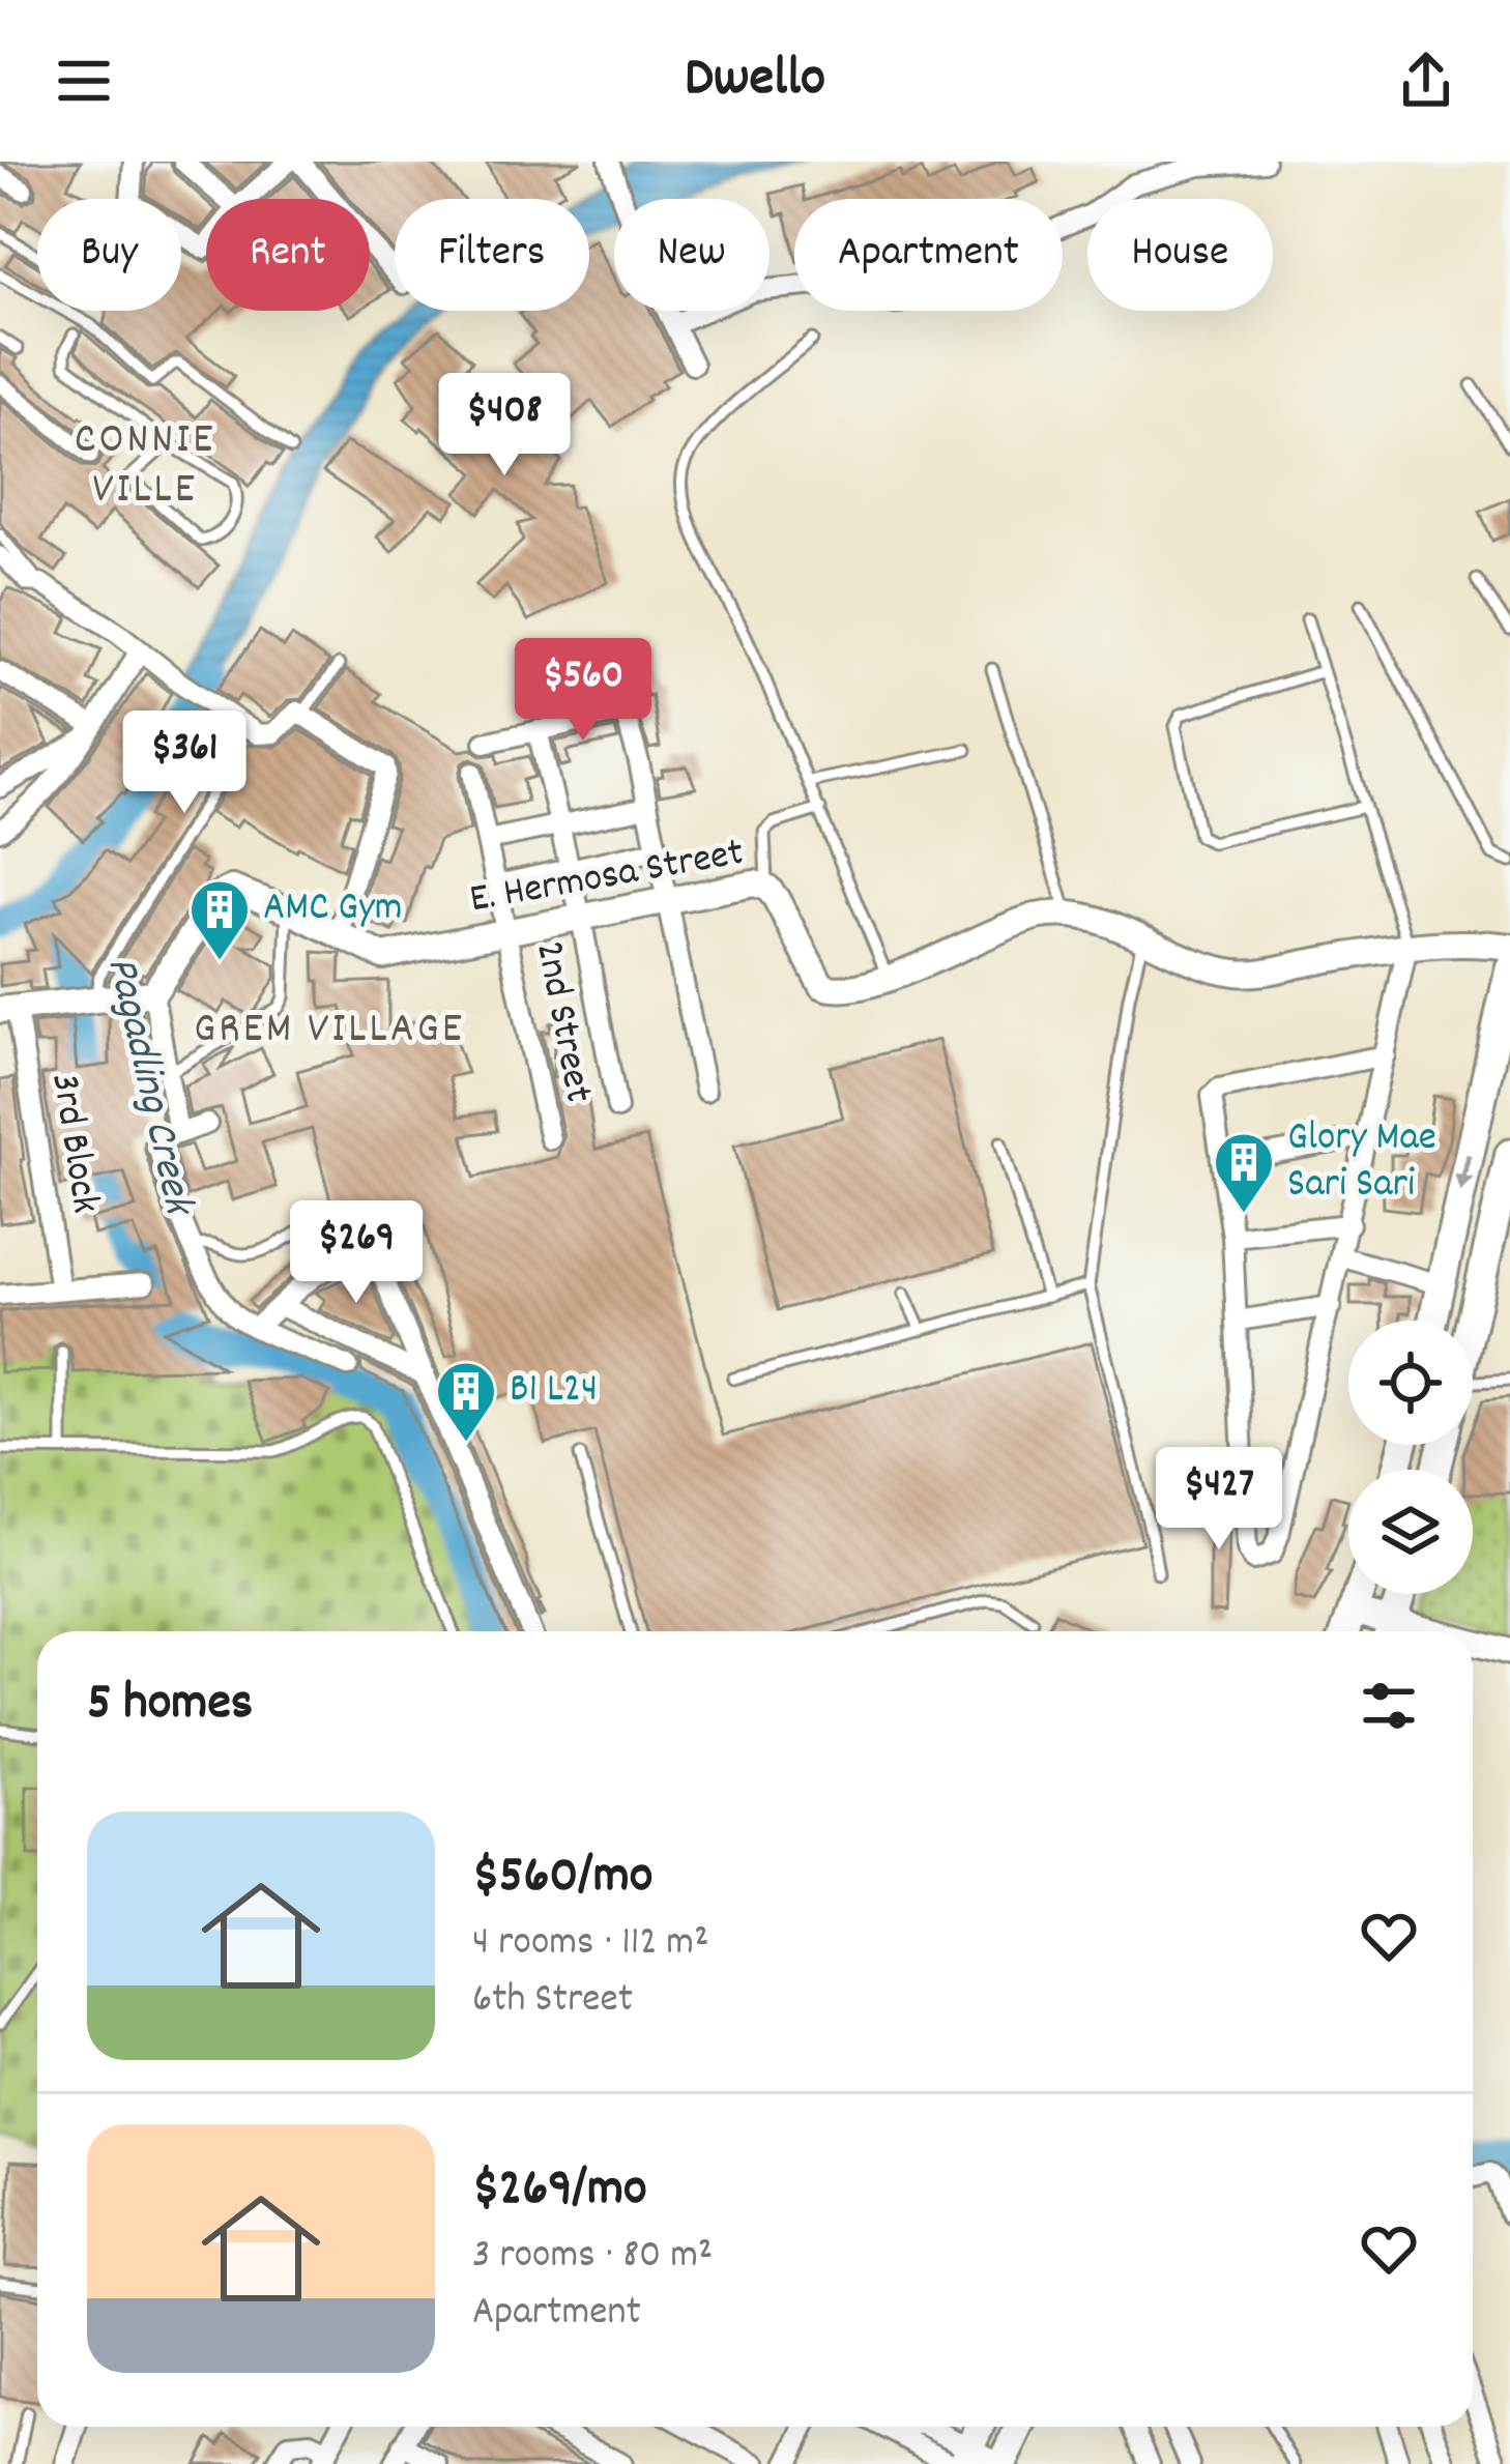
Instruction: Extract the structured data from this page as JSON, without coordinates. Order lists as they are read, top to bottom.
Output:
{
  "streets": {
    "street": ["E. Hermosa Street", "2nd Street", "3rd Block"]
  },
  "crossings": [
    ["E. Hermosa Street", "2nd Street"]
  ],
  "districts": ["CONNIE VILLE", "GREM VILLAGE"],
  "water": ["Pagadling Creek"],
  "places": {
    "building": ["AMC Gym", "Glory Mae Sari Sari", "B1 L24"]
  },
  "page": {
    "header": "Dwello",
    "chip": [
      "Buy",
      "Rent",
      "Filters",
      "New",
      "Apartment",
      "House"
    ],
    "price": [
      "$408",
      "$560",
      "$361",
      "$269",
      "$427"
    ],
    "heading": "5 homes",
    "list": [
      {
        "name": "$560/mo",
        "note": "4 rooms · 112 m² · 6th Street"
      },
      {
        "name": "$269/mo",
        "note": "3 rooms · 80 m² · Apartment"
      }
    ]
  }
}
